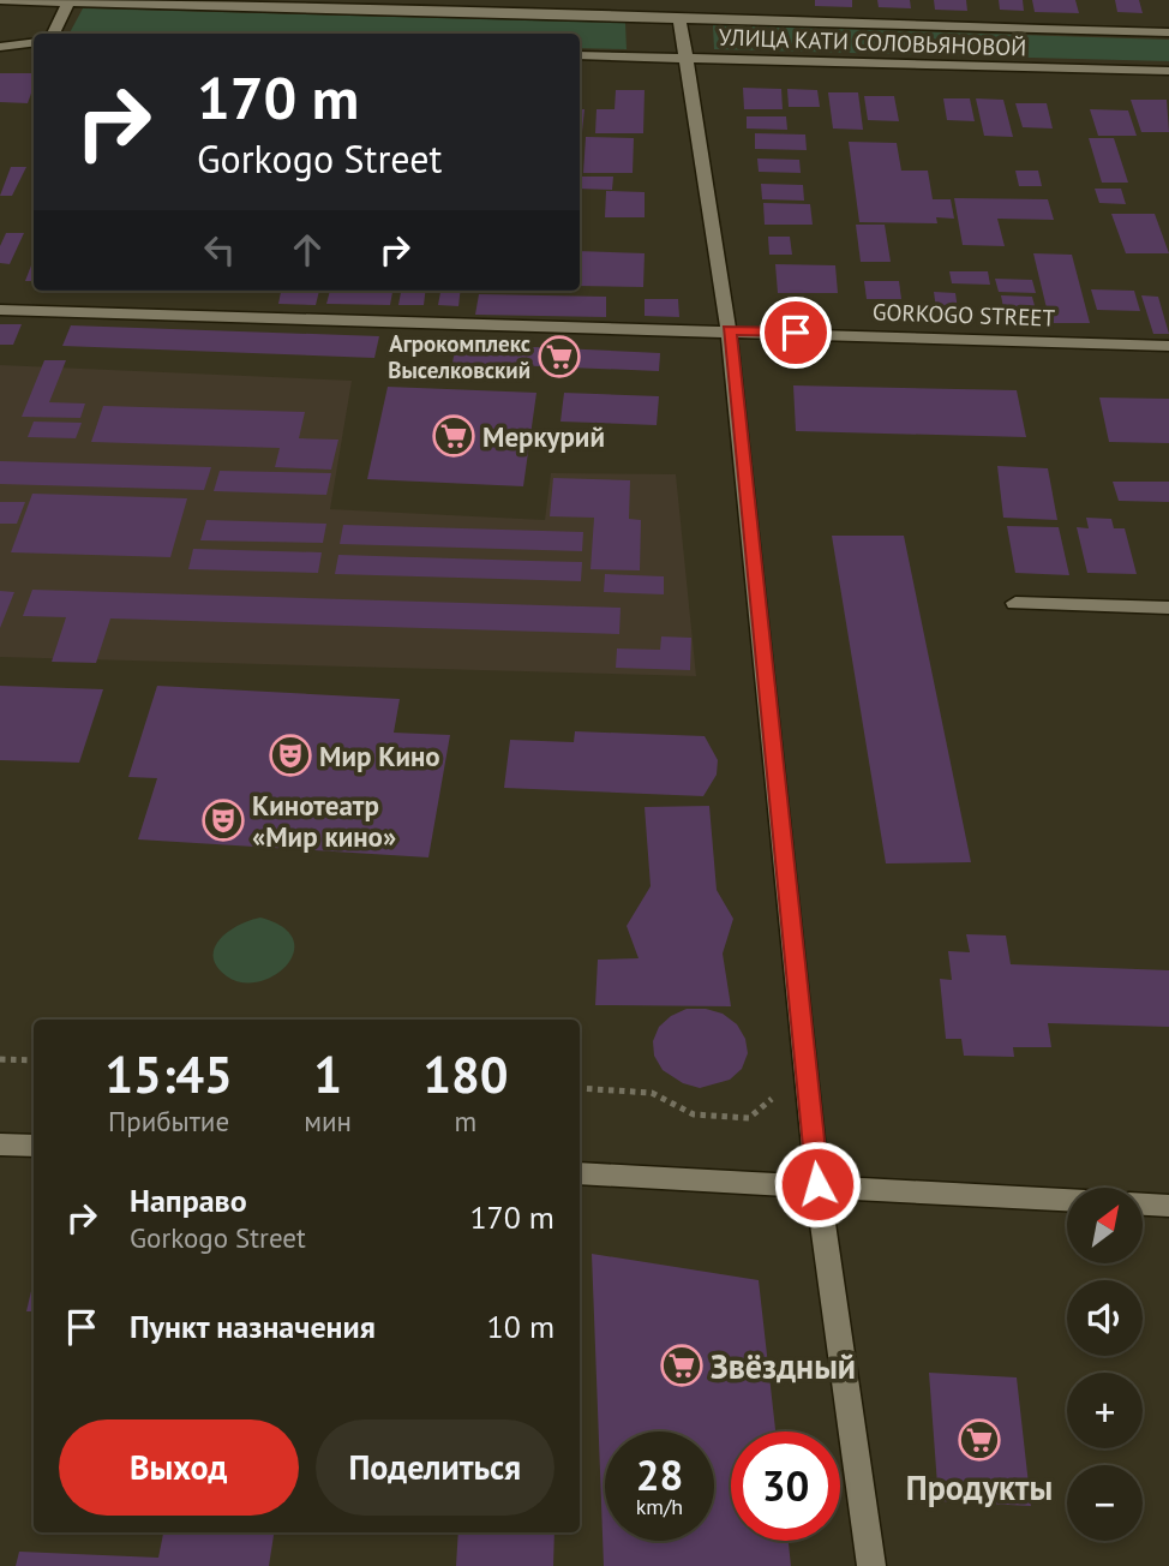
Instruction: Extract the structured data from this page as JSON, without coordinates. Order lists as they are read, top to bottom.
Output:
{
  "streets": {
    "street": ["УЛИЦА КАТИ СОЛОВЬЯНОВОЙ", "GORKOGO STREET"]
  },
  "places": {
    "supermarket": [
      "Агрокомплекс Выселковский",
      "Меркурий",
      "Звёздный",
      "Продукты"
    ],
    "theatre": ["Мир Кино", "Кинотеатр «Мир кино»"]
  },
  "north": "top right",
  "page": {
    "turn": ["170 m", "Gorkogo Street"],
    "eta": [
      "15:45",
      "Прибытие",
      "1",
      "мин",
      "180",
      "m"
    ],
    "list": [
      {
        "name": "Направо",
        "note": "Gorkogo Street",
        "value": "170 m"
      },
      {
        "name": "Пункт назначения",
        "value": "10 m"
      }
    ],
    "map_buttons": ["+", "−"],
    "buttons": ["Выход", "Поделиться"],
    "speed": "28 km/h",
    "limit": "30"
  }
}
